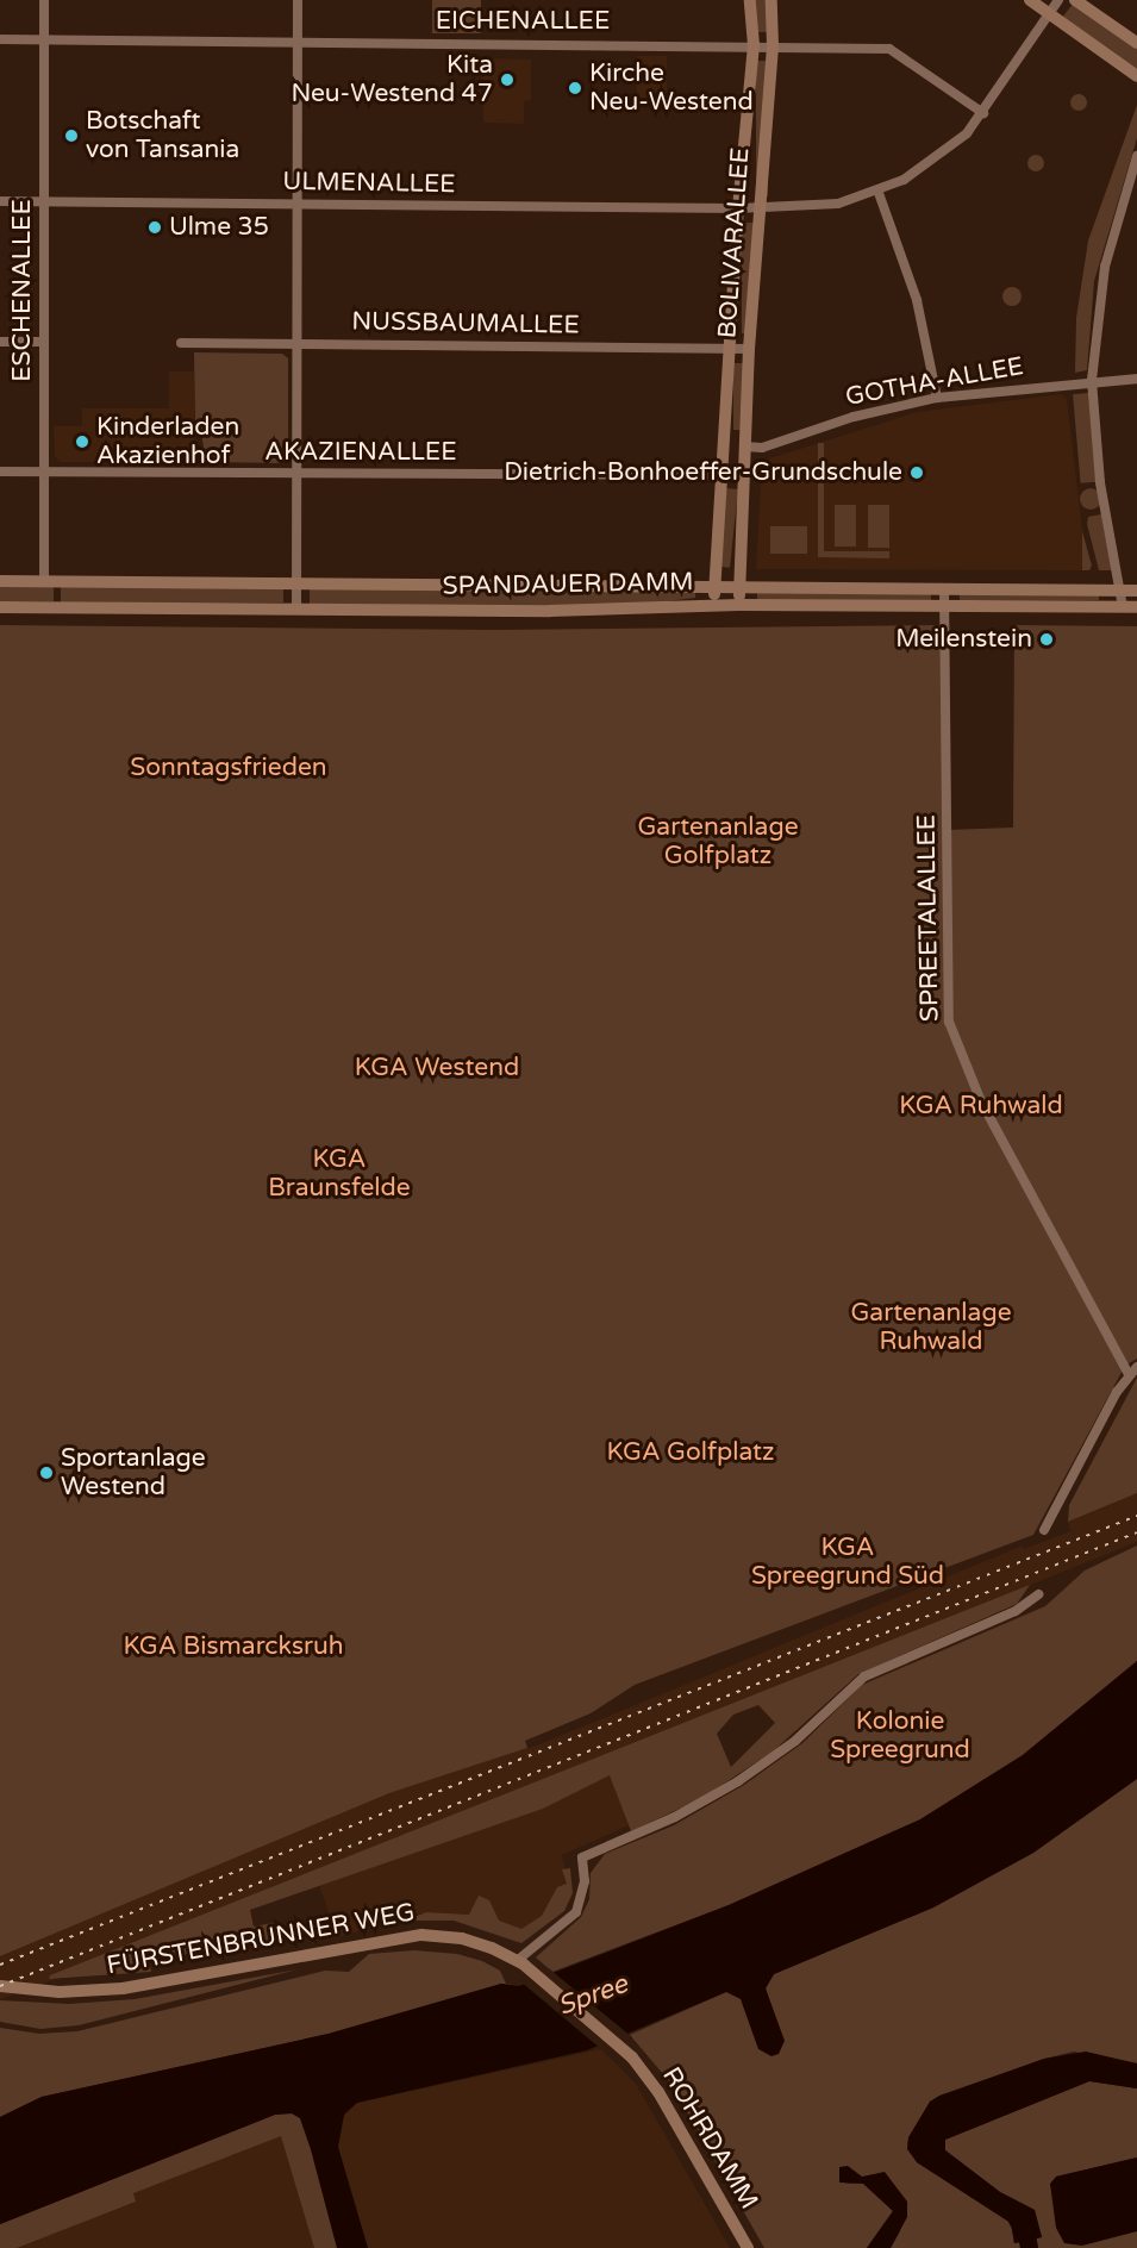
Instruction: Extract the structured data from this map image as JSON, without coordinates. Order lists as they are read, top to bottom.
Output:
{
  "streets": {
    "main road": [
      "BOLIVARALLEE",
      "SPANDAUER DAMM",
      "FÜRSTENBRUNNER WEG",
      "ROHRDAMM"
    ],
    "street": [
      "EICHENALLEE",
      "ULMENALLEE",
      "ESCHENALLEE",
      "NUSSBAUMALLEE",
      "GOTHA-ALLEE",
      "AKAZIENALLEE",
      "SPREETALALLEE"
    ]
  },
  "crossings": [
    ["EICHENALLEE", "ULMENALLEE"],
    ["EICHENALLEE", "BOLIVARALLEE"],
    ["EICHENALLEE", "ESCHENALLEE"],
    ["ULMENALLEE", "BOLIVARALLEE"],
    ["ULMENALLEE", "ESCHENALLEE"],
    ["BOLIVARALLEE", "NUSSBAUMALLEE"],
    ["BOLIVARALLEE", "GOTHA-ALLEE"],
    ["BOLIVARALLEE", "AKAZIENALLEE"],
    ["BOLIVARALLEE", "SPANDAUER DAMM"],
    ["ESCHENALLEE", "AKAZIENALLEE"],
    ["ESCHENALLEE", "SPANDAUER DAMM"],
    ["SPANDAUER DAMM", "SPREETALALLEE"],
    ["FÜRSTENBRUNNER WEG", "ROHRDAMM"]
  ],
  "water": ["Spree"],
  "parks": [
    "Sonntagsfrieden",
    "Gartenanlage Golfplatz",
    "KGA Westend",
    "KGA Ruhwald",
    "KGA Braunsfelde",
    "Gartenanlage Ruhwald",
    "KGA Golfplatz",
    "KGA Spreegrund Süd",
    "KGA Bismarcksruh",
    "Kolonie Spreegrund"
  ],
  "places": [
    "Kita Neu-Westend 47",
    "Kirche Neu-Westend",
    "Botschaft von Tansania",
    "Ulme 35",
    "Kinderladen Akazienhof",
    "Dietrich-Bonhoeffer-Grundschule",
    "Meilenstein",
    "Sportanlage Westend"
  ]
}
